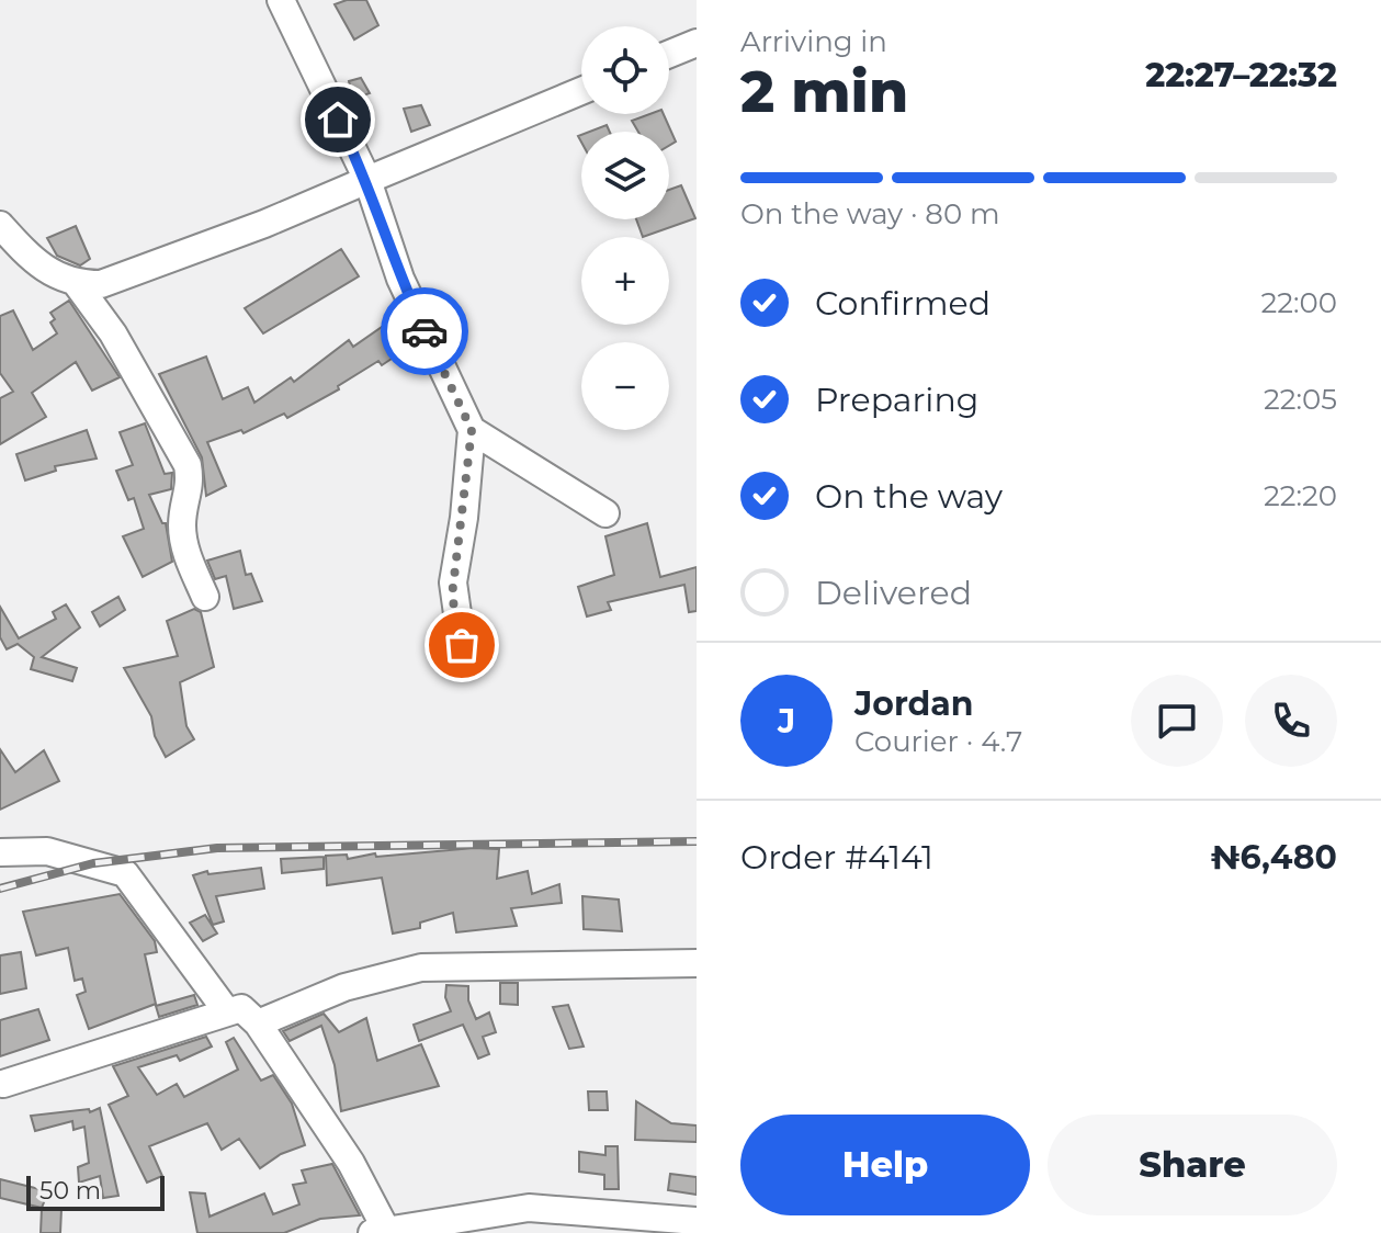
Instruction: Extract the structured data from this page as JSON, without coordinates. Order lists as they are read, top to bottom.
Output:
{
  "scale_bar": "50 m",
  "page": {
    "heading": ["2 min", "Arriving in", "22:27–22:32"],
    "panel": [
      "Jordan",
      "Courier · 4.7",
      "Order #4141",
      "₦6,480"
    ],
    "map_buttons": ["+", "−"],
    "bar": "On the way · 80 m",
    "list": [
      ["Confirmed", "22:00"],
      ["Preparing", "22:05"],
      ["On the way", "22:20"],
      "Delivered"
    ],
    "round": "J",
    "buttons": ["Help", "Share"],
    "scale": "50 m"
  }
}
